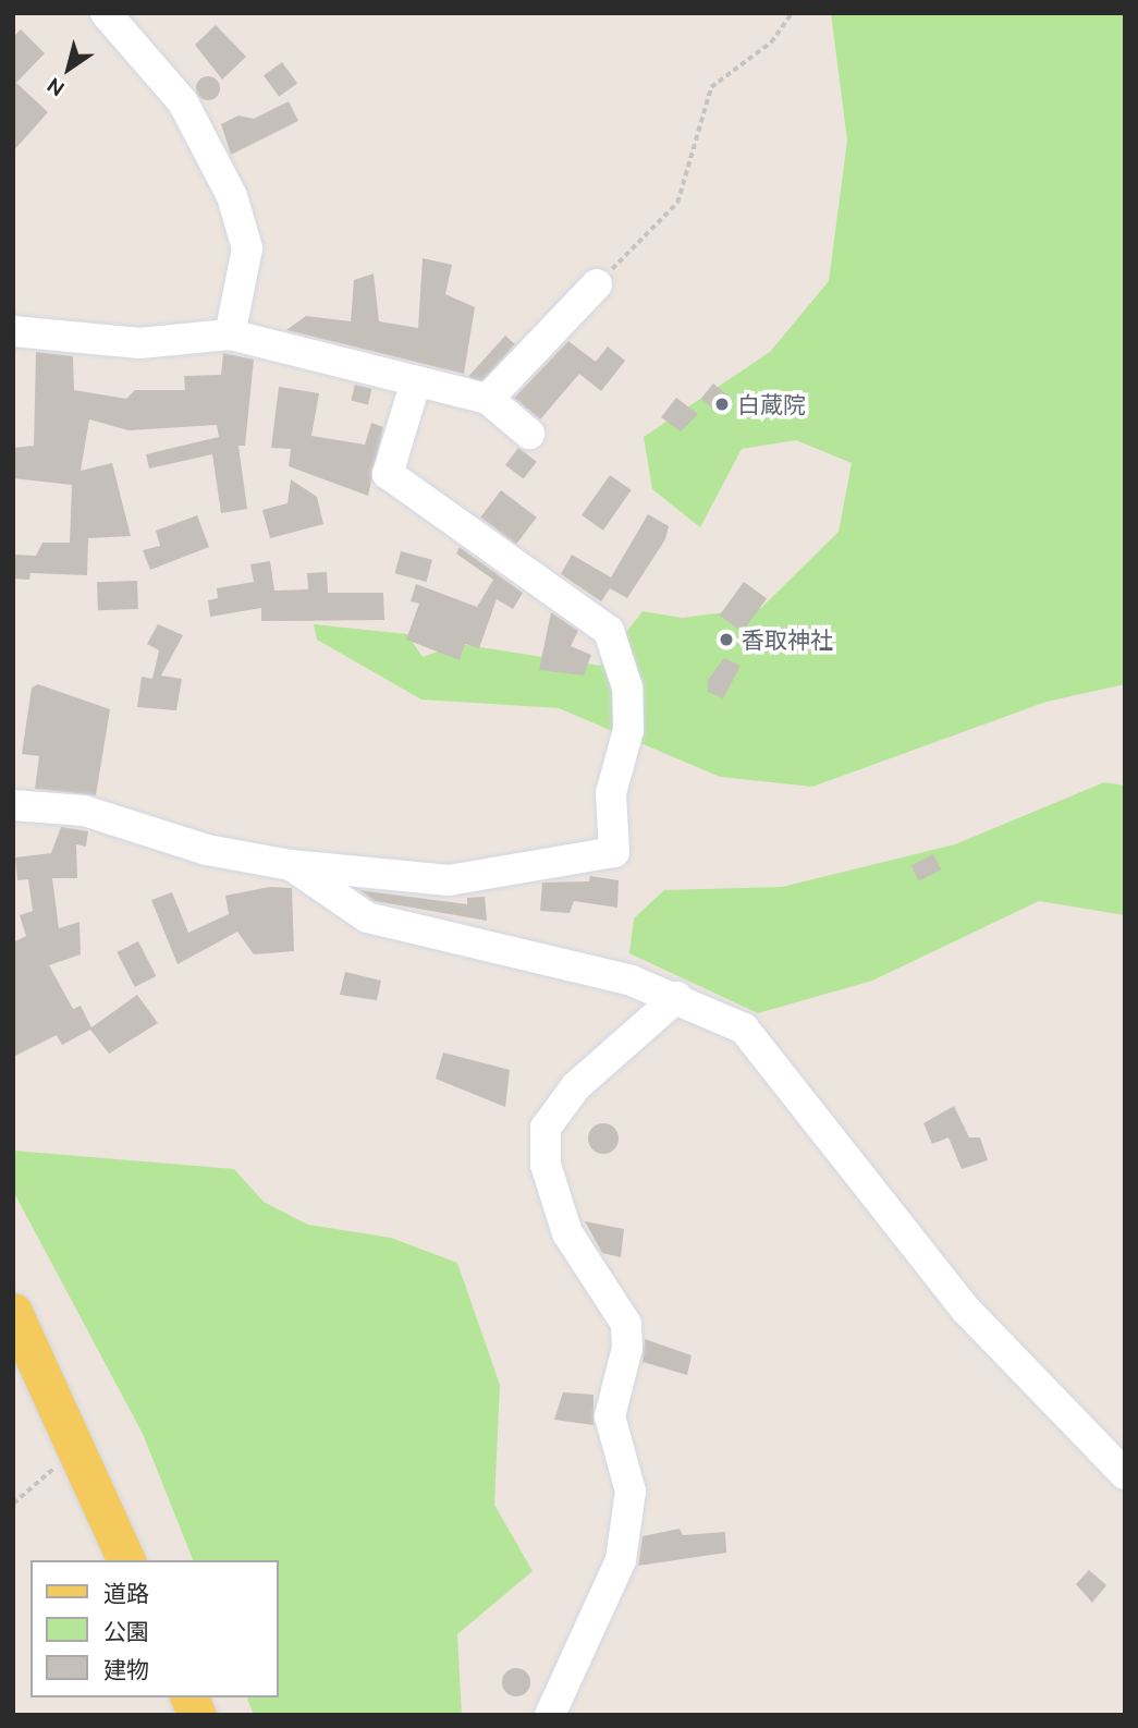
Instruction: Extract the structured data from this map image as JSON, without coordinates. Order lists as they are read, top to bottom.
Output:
{
  "places": ["白蔵院", "香取神社"],
  "legend": ["道路", "公園", "建物"],
  "north": "bottom left"
}
